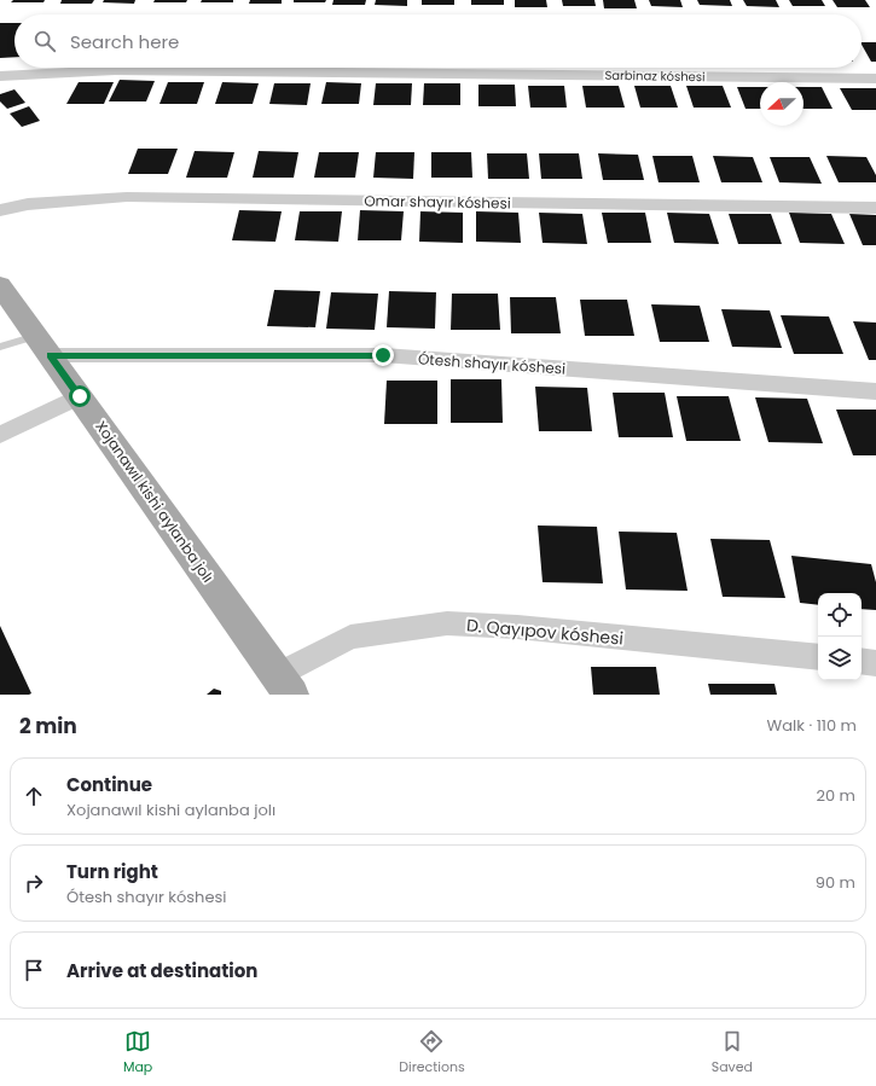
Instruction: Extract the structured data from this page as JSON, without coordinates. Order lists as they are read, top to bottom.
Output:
{
  "streets": {
    "main road": ["Xojanawıl kishi aylanba jolı"],
    "street": [
      "Sarbinaz kóshesi",
      "Omar shayır kóshesi",
      "Ótesh shayır kóshesi",
      "D. Qayıpov kóshesi"
    ]
  },
  "crossings": [
    ["Ótesh shayır kóshesi", "Xojanawıl kishi aylanba jolı"],
    ["Xojanawıl kishi aylanba jolı", "D. Qayıpov kóshesi"]
  ],
  "north": "left",
  "page": {
    "search": "Search here",
    "heading": ["2 min", "Walk · 110 m"],
    "list": [
      ["Continue", "Xojanawıl kishi aylanba jolı", "20 m"],
      ["Turn right", "Ótesh shayır kóshesi", "90 m"],
      "Arrive at destination"
    ],
    "nav": ["Map", "Directions", "Saved"]
  }
}
